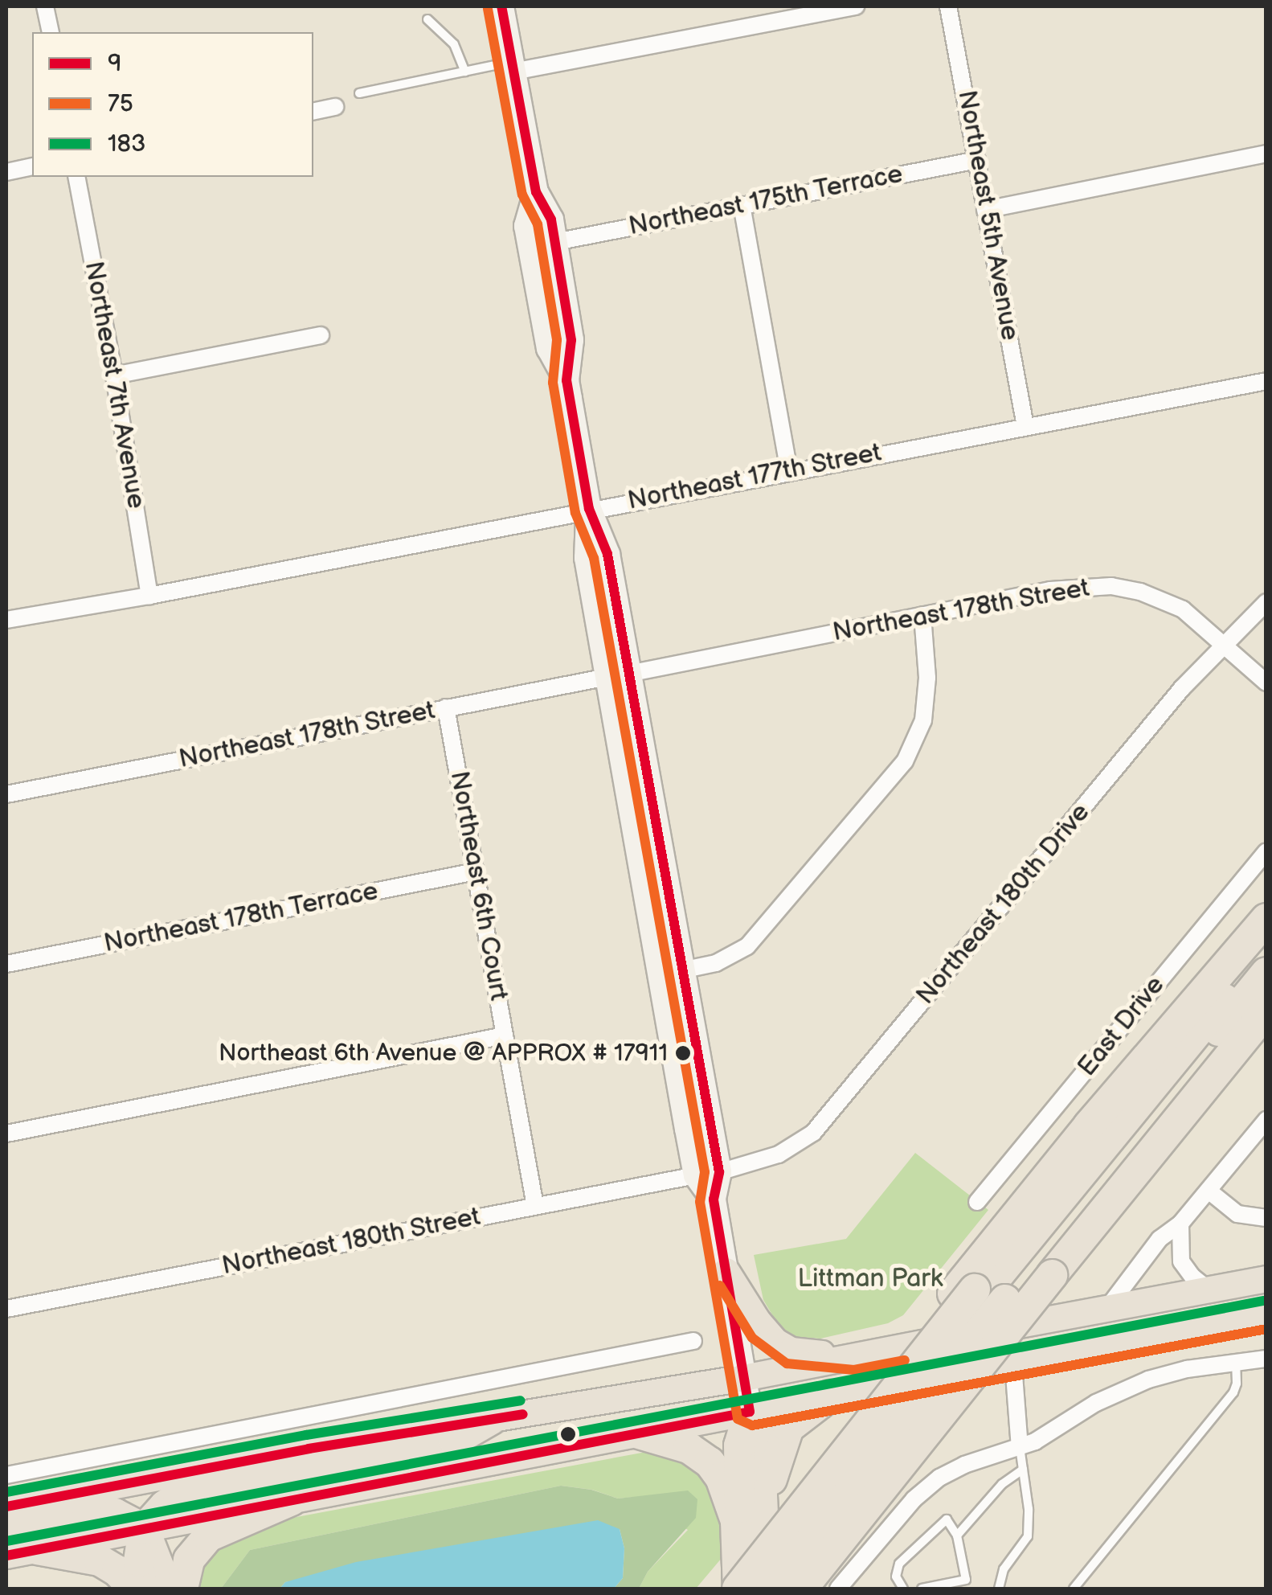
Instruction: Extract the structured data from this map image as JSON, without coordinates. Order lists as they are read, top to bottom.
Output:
{
  "streets": {
    "street": [
      "Northeast 175th Terrace",
      "Northeast 5th Avenue",
      "Northeast 7th Avenue",
      "Northeast 177th Street",
      "Northeast 178th Street",
      "Northeast 6th Court",
      "Northeast 180th Drive",
      "Northeast 178th Terrace",
      "East Drive",
      "Northeast 180th Street"
    ]
  },
  "crossings": [
    ["Northeast 175th Terrace", "Northeast 5th Avenue"],
    ["Northeast 5th Avenue", "Northeast 177th Street"],
    ["Northeast 7th Avenue", "Northeast 177th Street"],
    ["Northeast 178th Street", "Northeast 6th Court"],
    ["Northeast 178th Street", "Northeast 180th Drive"],
    ["Northeast 6th Court", "Northeast 178th Terrace"],
    ["Northeast 6th Court", "Northeast 180th Street"],
    ["Northeast 180th Drive", "Northeast 180th Street"]
  ],
  "parks": ["Littman Park"],
  "places": ["Northeast 6th Avenue @ APPROX # 17911"],
  "lines": ["transit line 9", "transit line 75", "transit line 183"],
  "legend": ["9", "75", "183"]
}
